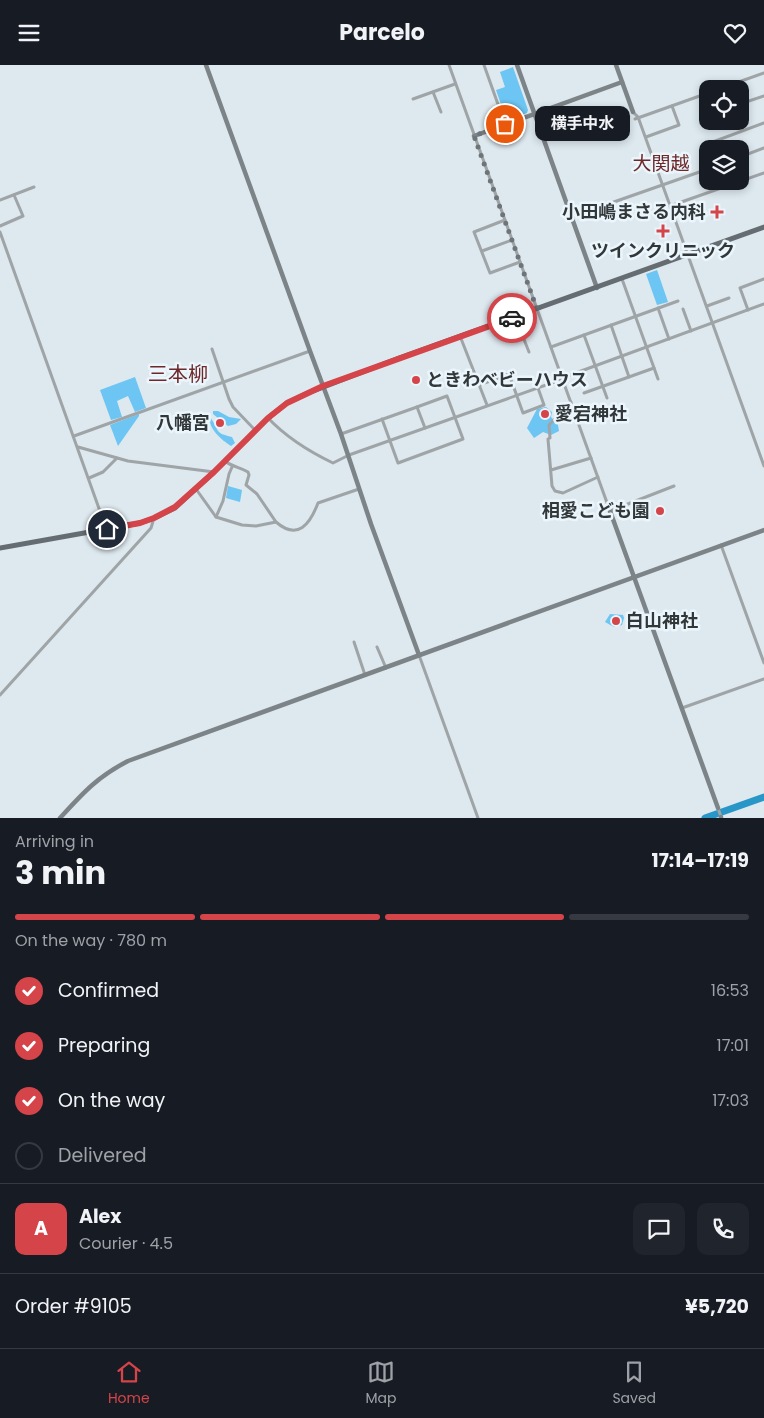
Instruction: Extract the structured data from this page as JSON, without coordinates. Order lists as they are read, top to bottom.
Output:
{
  "districts": ["大関越", "三本柳"],
  "places": {
    "other": [
      "横手中水",
      "ときわベビーハウス",
      "愛宕神社",
      "八幡宮",
      "相愛こども園",
      "白山神社"
    ],
    "health": ["小田嶋まさる内科", "ツインクリニック"]
  },
  "page": {
    "header": "Parcelo",
    "bubble": "横手中水",
    "heading": ["3 min", "Arriving in", "17:14–17:19"],
    "panel": [
      "Alex",
      "Courier · 4.5",
      "Order #9105",
      "¥5,720"
    ],
    "bar": "On the way · 780 m",
    "list": [
      ["Confirmed", "16:53"],
      ["Preparing", "17:01"],
      ["On the way", "17:03"],
      "Delivered"
    ],
    "round": "A",
    "tabs": ["Home", "Map", "Saved"]
  }
}
